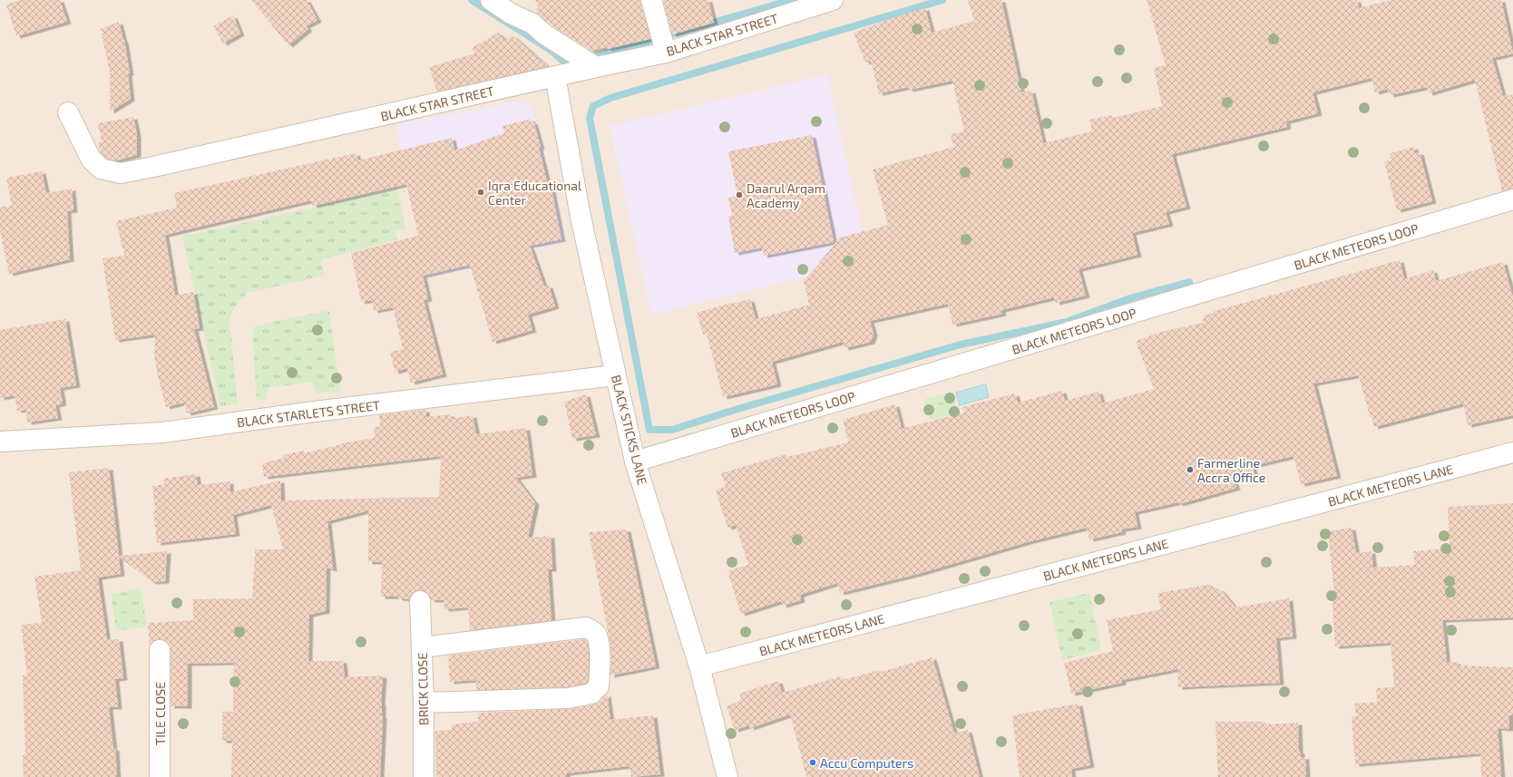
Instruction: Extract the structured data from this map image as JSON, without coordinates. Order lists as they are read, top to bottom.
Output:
{
  "streets": {
    "street": [
      "BLACK STAR STREET",
      "BLACK METEORS LOOP",
      "BLACK STARLETS STREET",
      "BLACK STICKS LANE",
      "BLACK METEORS LANE",
      "BRICK CLOSE",
      "TILE CLOSE"
    ]
  },
  "crossings": [
    ["BLACK STAR STREET", "BLACK STICKS LANE"],
    ["BLACK METEORS LOOP", "BLACK STICKS LANE"],
    ["BLACK STARLETS STREET", "BLACK STICKS LANE"],
    ["BLACK STICKS LANE", "BLACK METEORS LANE"]
  ],
  "places": [
    "Iqra Educational Center",
    "Daarul Arqam Academy",
    "Farmerline Accra Office",
    "Accu Computers"
  ]
}
